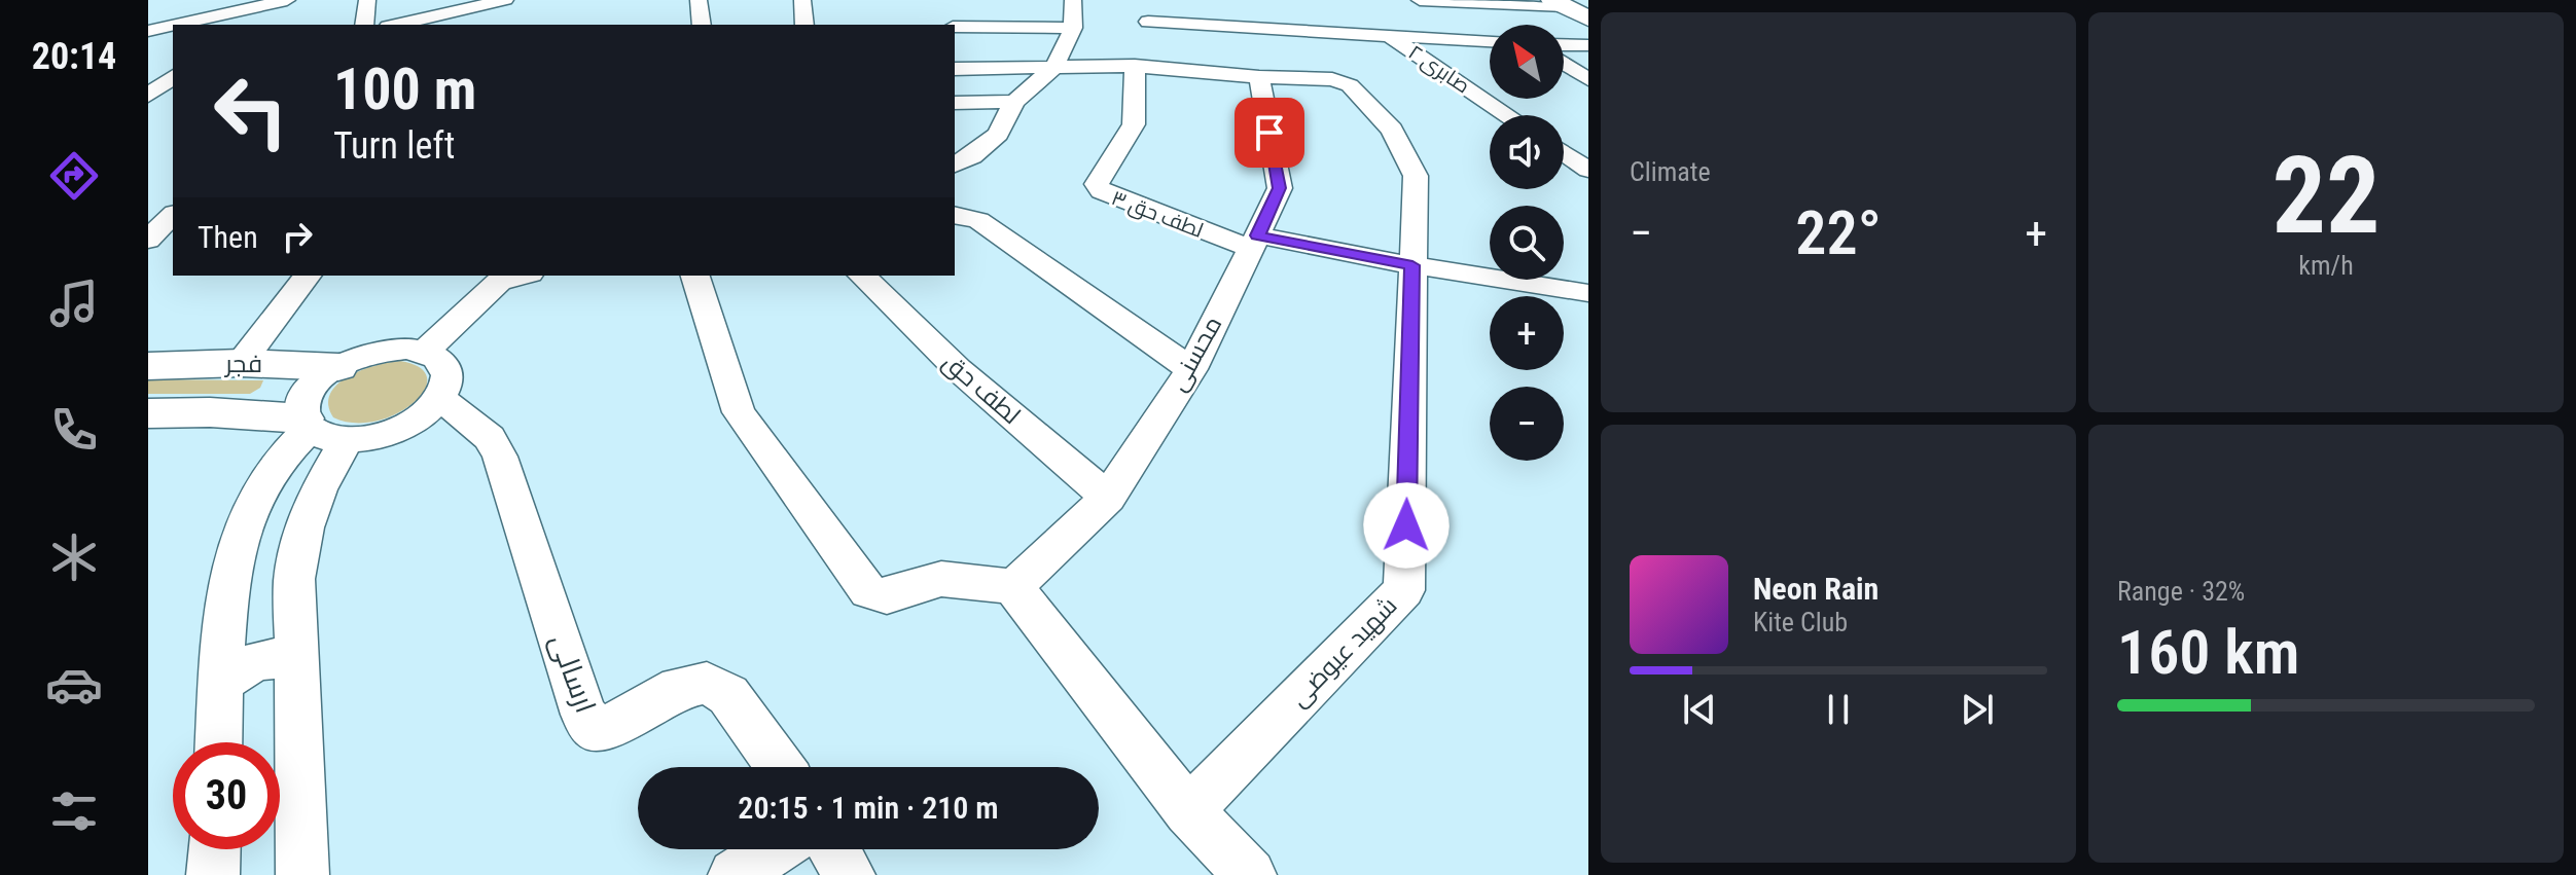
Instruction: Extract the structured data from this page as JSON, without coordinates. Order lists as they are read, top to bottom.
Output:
{
  "streets": {
    "main road": ["فجر"],
    "street": [
      "صابری ۲",
      "لطف حق ۳",
      "محسنی",
      "لطف حق",
      "شهید عیوضی",
      "ارسالی"
    ]
  },
  "crossings": [
    ["لطف حق ۳", "محسنی"],
    ["لطف حق ۳", "شهید عیوضی"],
    ["محسنی", "لطف حق"],
    ["محسنی", "شهید عیوضی"]
  ],
  "north": "top left",
  "page": {
    "tabs": "20:14",
    "tile": [
      "Climate",
      ["22", "km/h"],
      ["Range · 32%", "160 km"]
    ],
    "map_buttons": ["+", "−"],
    "turn": ["100 m", "Turn left"],
    "then": "Then",
    "heat": ["−", "22°", "+"],
    "song": ["Neon Rain", "Kite Club"],
    "limit": "30",
    "trip": "20:15 · 1 min · 210 m"
  }
}
